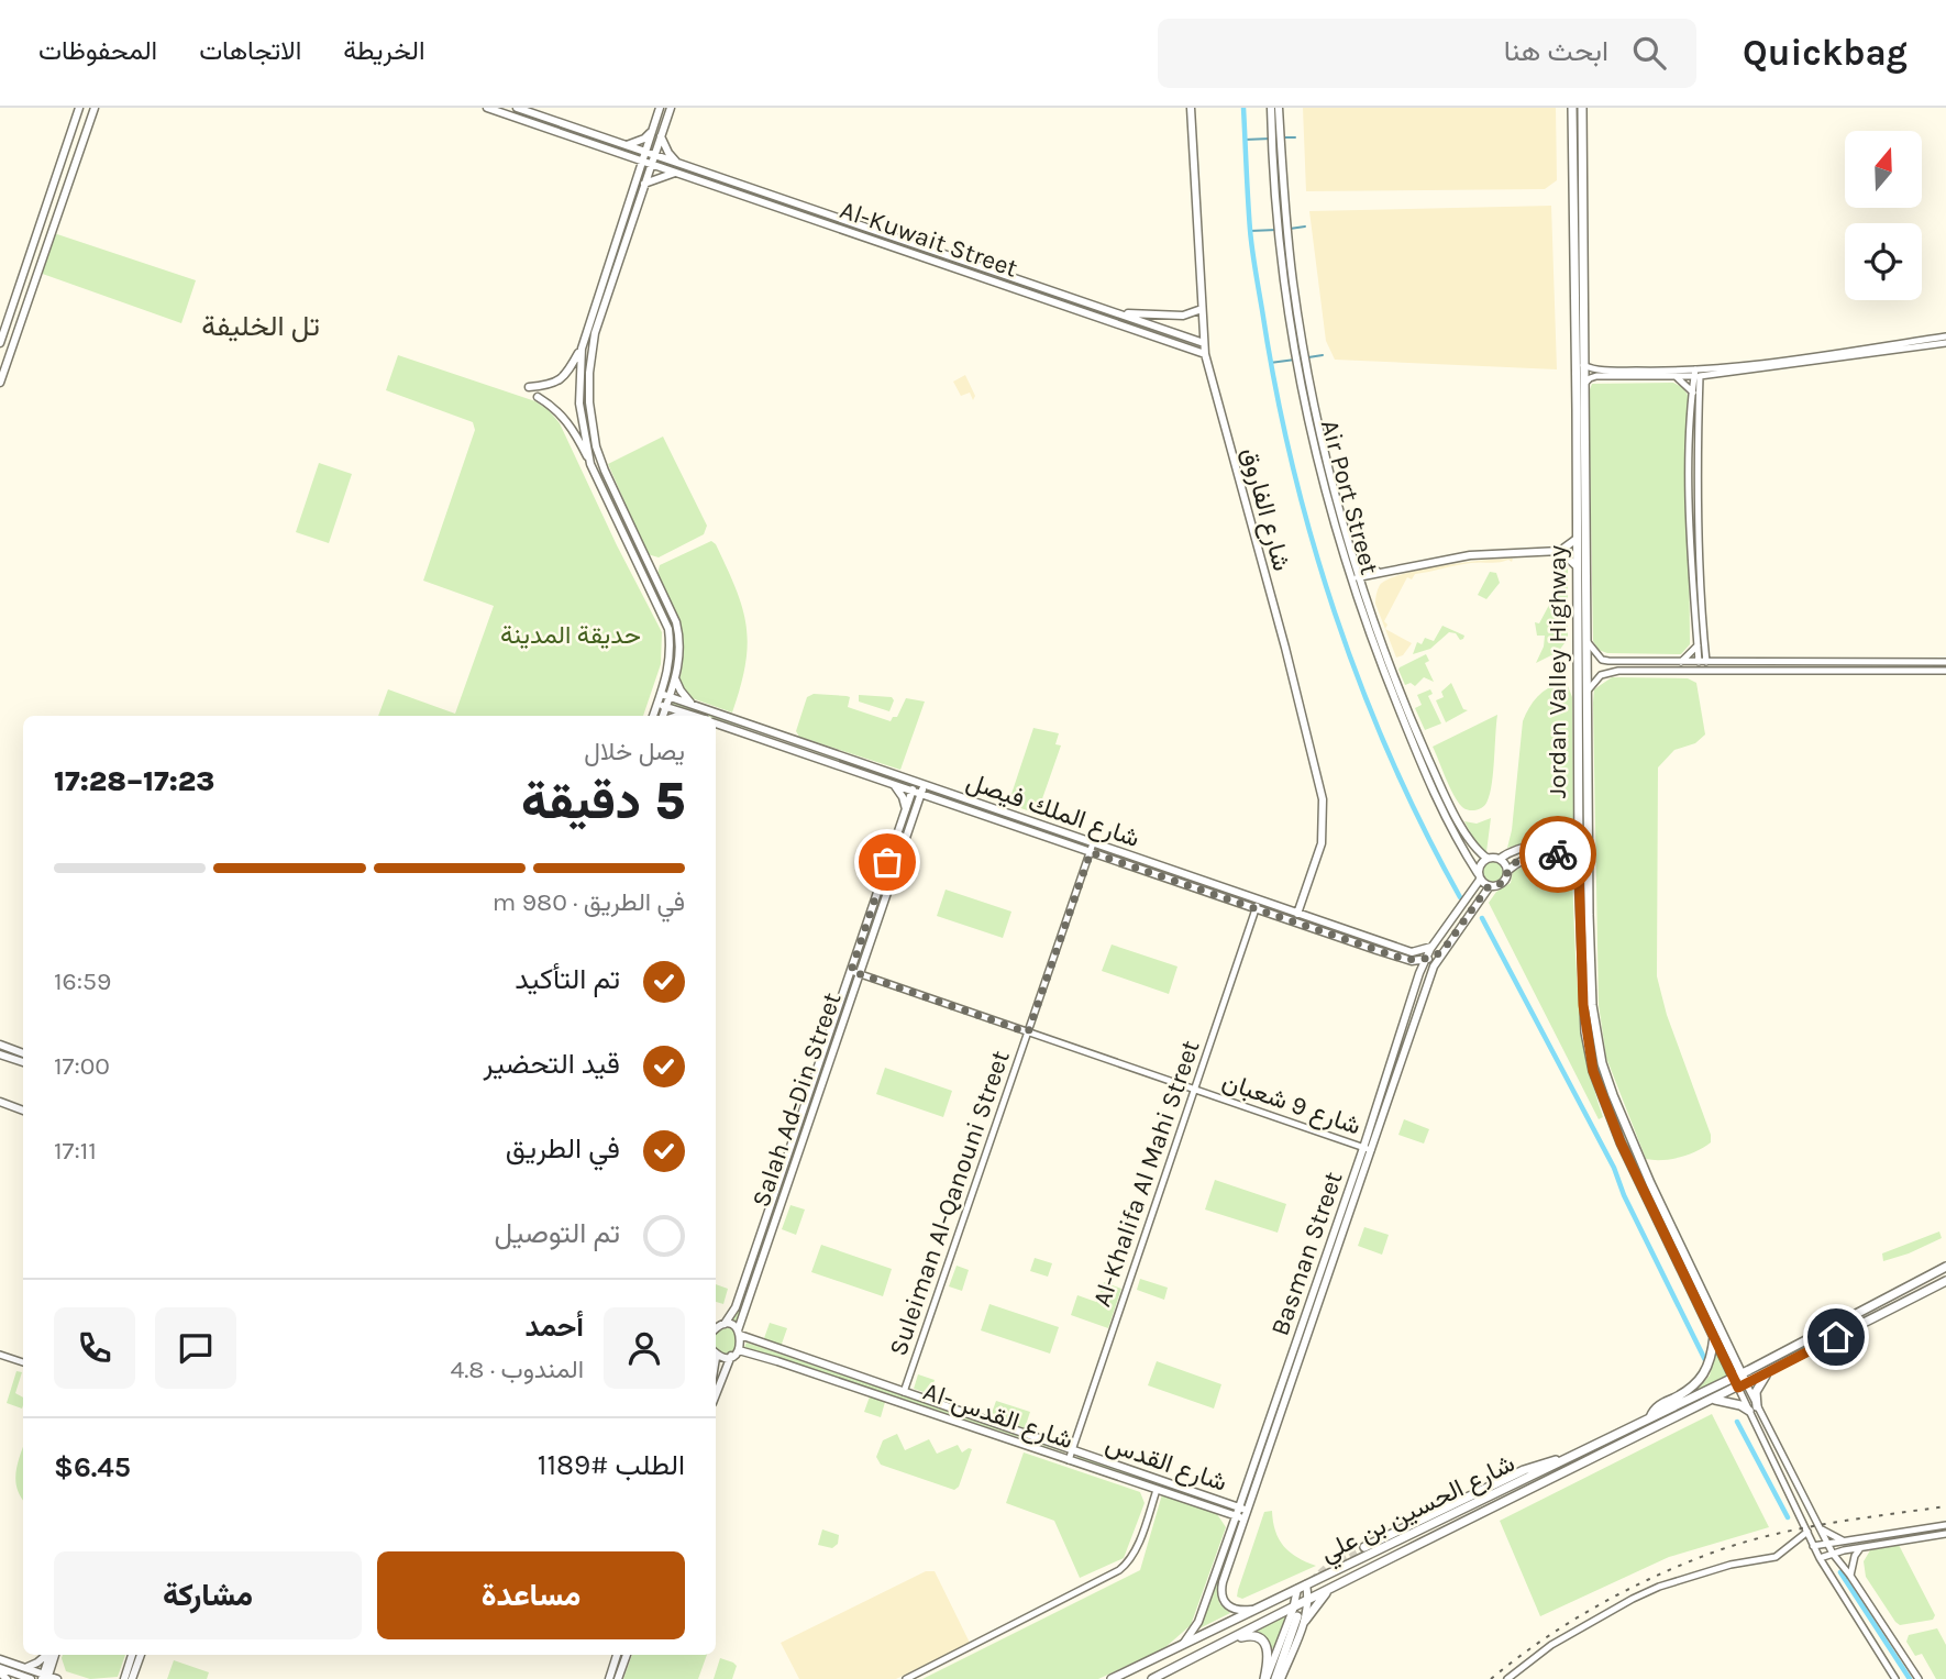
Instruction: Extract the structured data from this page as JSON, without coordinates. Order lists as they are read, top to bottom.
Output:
{
  "streets": {
    "highway": ["Jordan Valley Highway", "شارع الحسين بن علي"],
    "main road": [
      "Al-Kuwait Street",
      "Air Port Street",
      "شارع الفاروق",
      "شارع الملك فيصل",
      "Salah Ad-Din Street",
      "Basman Street",
      "Al-شارع القدس",
      "شارع القدس"
    ],
    "street": ["شارع 9 شعبان", "Al-Khalifa Al Mahi Street", "Suleiman Al-Qanouni Street"]
  },
  "crossings": [
    ["Al-Kuwait Street", "شارع الفاروق"],
    ["Air Port Street", "Basman Street"],
    ["شارع الفاروق", "شارع الملك فيصل"],
    ["Jordan Valley Highway", "شارع الحسين بن علي"],
    ["شارع الملك فيصل", "Salah Ad-Din Street"],
    ["شارع الملك فيصل", "Al-Khalifa Al Mahi Street"],
    ["شارع الملك فيصل", "Suleiman Al-Qanouni Street"],
    ["شارع الملك فيصل", "Basman Street"],
    ["Salah Ad-Din Street", "شارع 9 شعبان"],
    ["Salah Ad-Din Street", "Al-شارع القدس"],
    ["شارع 9 شعبان", "Al-Khalifa Al Mahi Street"],
    ["شارع 9 شعبان", "Suleiman Al-Qanouni Street"],
    ["شارع 9 شعبان", "Basman Street"],
    ["Al-Khalifa Al Mahi Street", "Al-شارع القدس"],
    ["Al-Khalifa Al Mahi Street", "شارع القدس"],
    ["Suleiman Al-Qanouni Street", "Al-شارع القدس"],
    ["Basman Street", "Al-شارع القدس"],
    ["Basman Street", "شارع القدس"],
    ["Basman Street", "شارع الحسين بن علي"],
    ["Al-شارع القدس", "شارع القدس"]
  ],
  "districts": ["تل الخليفة"],
  "parks": ["حديقة المدينة"],
  "north": "top",
  "page": {
    "header": "Quickbag",
    "search": "ابحث هنا",
    "nav": ["الخريطة", "الاتجاهات", "المحفوظات"],
    "heading": ["5 دقيقة", "يصل خلال", "17:23–17:28"],
    "panel": [
      "أحمد",
      "المندوب · 4.8",
      "الطلب #1189",
      "$6.45"
    ],
    "bar": "في الطريق · 980 m",
    "list": [
      ["تم التأكيد", "16:59"],
      ["قيد التحضير", "17:00"],
      ["في الطريق", "17:11"],
      "تم التوصيل"
    ],
    "buttons": ["مساعدة", "مشاركة"]
  }
}
